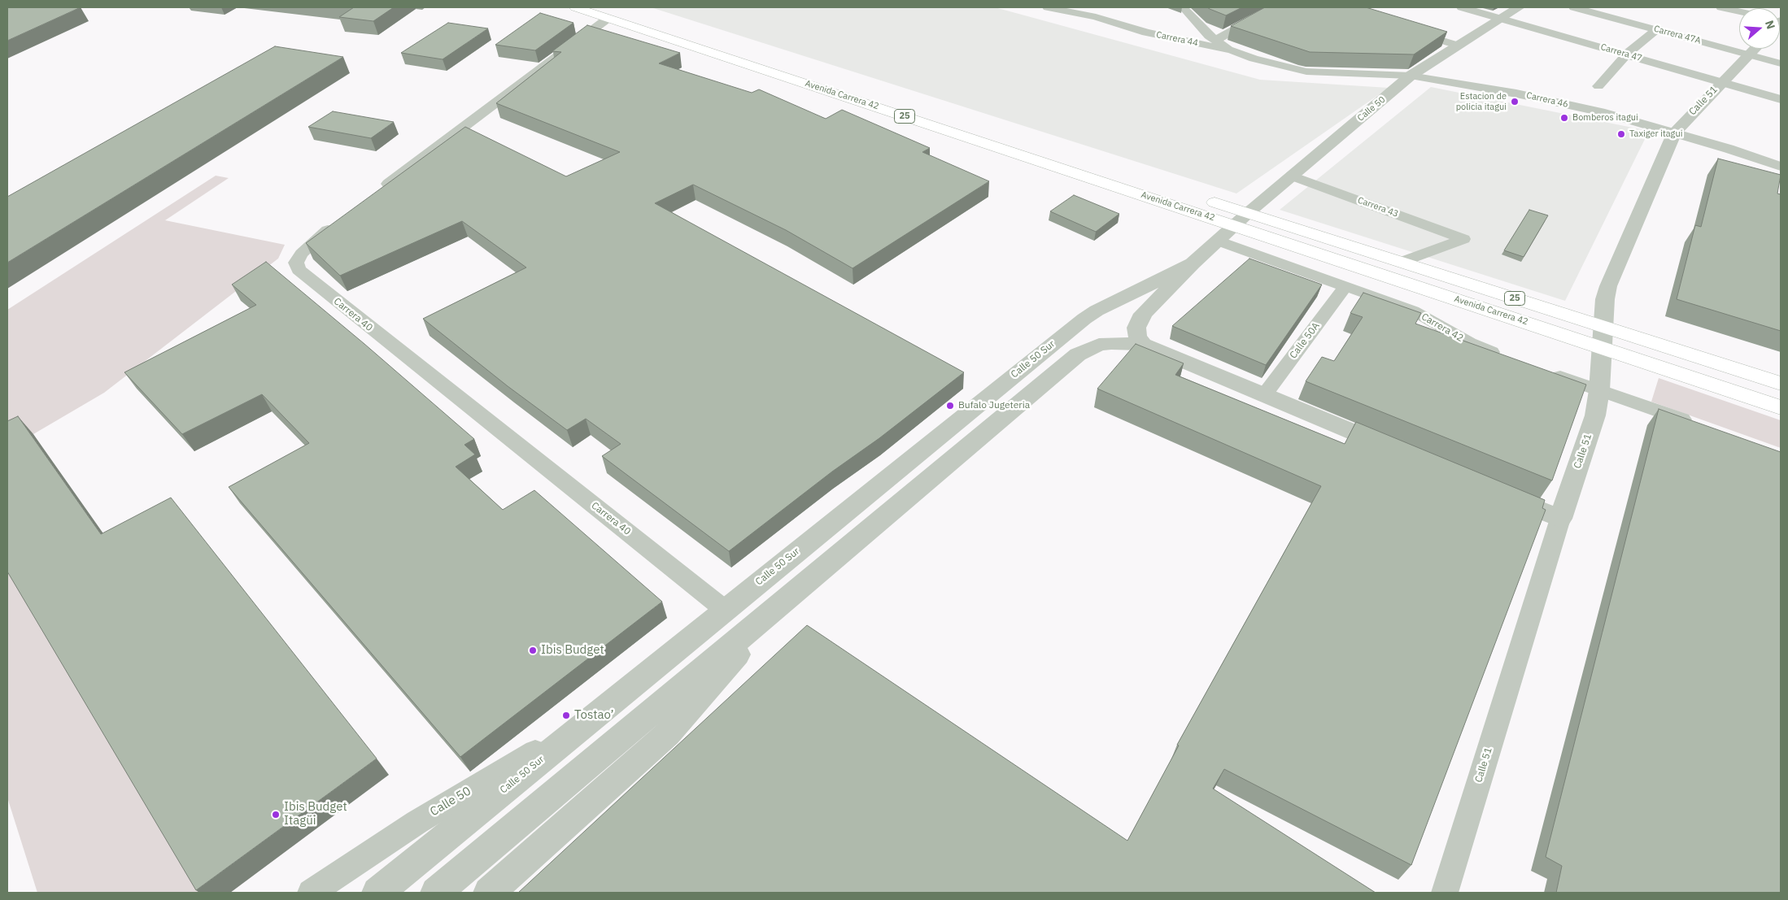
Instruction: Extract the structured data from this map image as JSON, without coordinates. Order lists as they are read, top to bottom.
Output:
{
  "streets": {
    "highway": ["Avenida Carrera 42", "25"],
    "street": [
      "Carrera 47A",
      "Carrera 44",
      "Carrera 47",
      "Carrera 46",
      "Calle 51",
      "Calle 50",
      "Carrera 43",
      "Carrera 40",
      "Carrera 42",
      "Calle 50A",
      "Calle 50 Sur"
    ]
  },
  "crossings": [
    ["Carrera 47A", "Calle 51"],
    ["Carrera 44", "Carrera 46"],
    ["Carrera 47", "Calle 51"],
    ["Carrera 47", "Calle 50"],
    ["Avenida Carrera 42", "Calle 51"],
    ["Avenida Carrera 42", "Calle 50"],
    ["Avenida Carrera 42", "Carrera 43"],
    ["Avenida Carrera 42", "Calle 50 Sur"],
    ["Carrera 46", "Calle 51"],
    ["Carrera 46", "Calle 50"],
    ["Calle 50", "Carrera 43"],
    ["Calle 50", "Calle 50 Sur"],
    ["Carrera 40", "Calle 50 Sur"],
    ["Carrera 42", "Calle 50A"],
    ["Carrera 42", "Calle 50 Sur"]
  ],
  "places": [
    "Estacion de policia itagui",
    "Bomberos itagui",
    "Taxiger itagui",
    "Bufalo Jugeteria",
    "Ibis Budget",
    "Tostao’",
    "Ibis Budget Itagüi"
  ],
  "north": "right"
}
